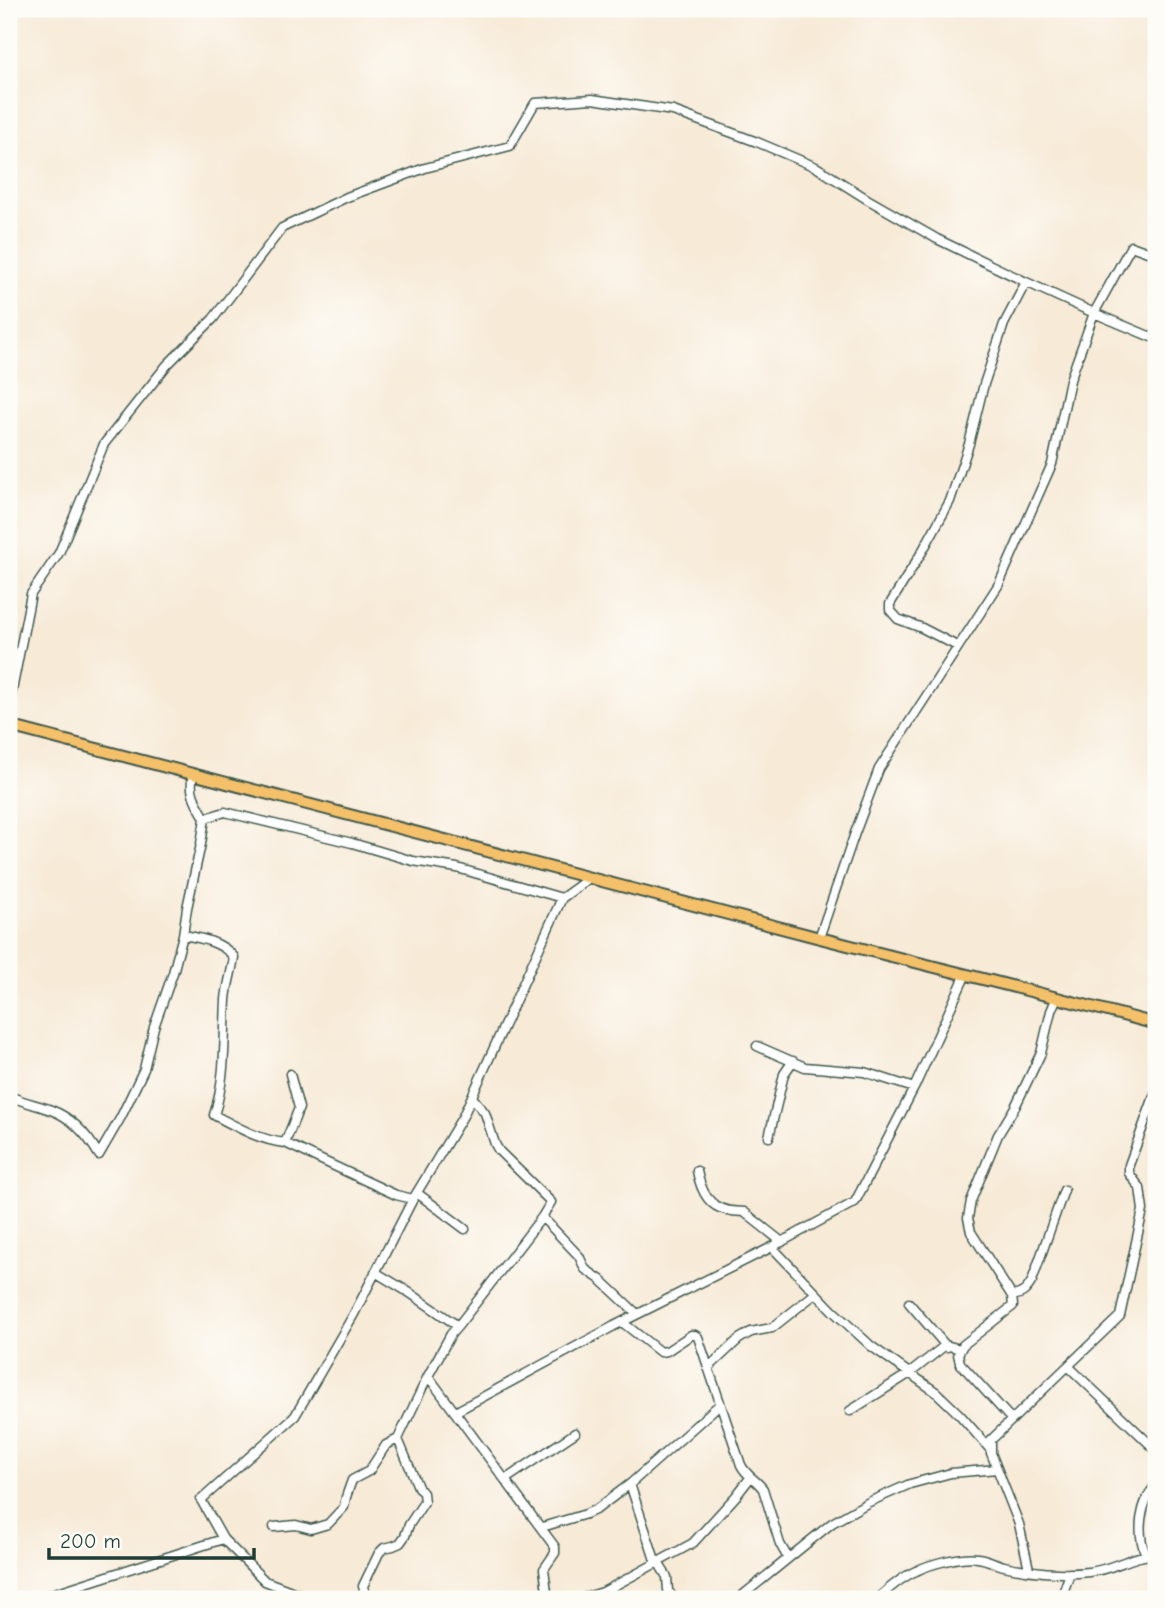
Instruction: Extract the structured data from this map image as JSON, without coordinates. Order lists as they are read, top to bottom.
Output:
{
  "scale_bar": "200 m"
}
